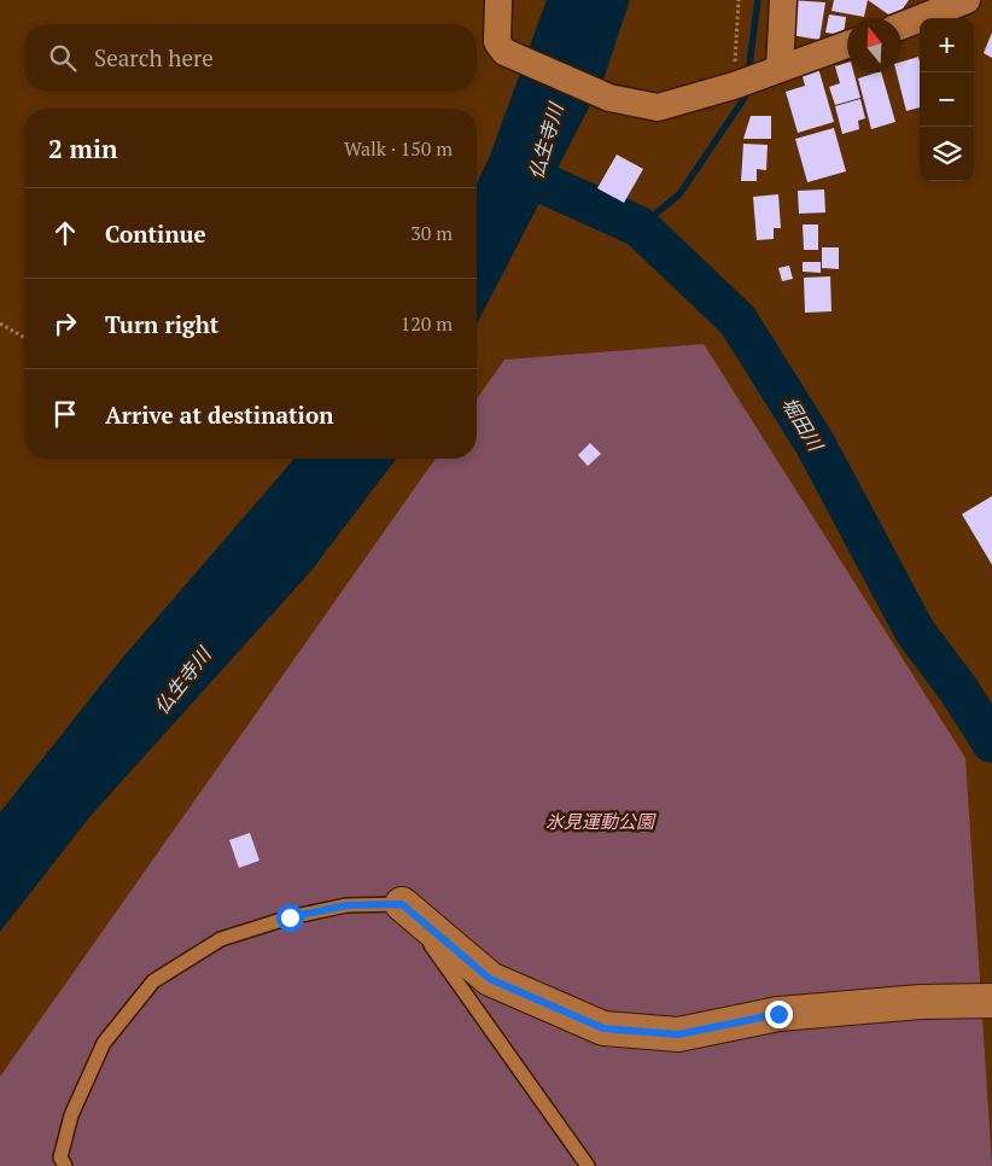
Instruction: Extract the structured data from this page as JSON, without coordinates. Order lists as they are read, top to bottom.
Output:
{
  "water": ["仏生寺川", "堀田川"],
  "parks": ["氷見運動公園"],
  "north": "top",
  "page": {
    "map_buttons": ["+", "−"],
    "search": "Search here",
    "heading": ["2 min", "Walk · 150 m"],
    "list": [
      ["Continue", "30 m"],
      ["Turn right", "120 m"],
      "Arrive at destination"
    ]
  }
}
